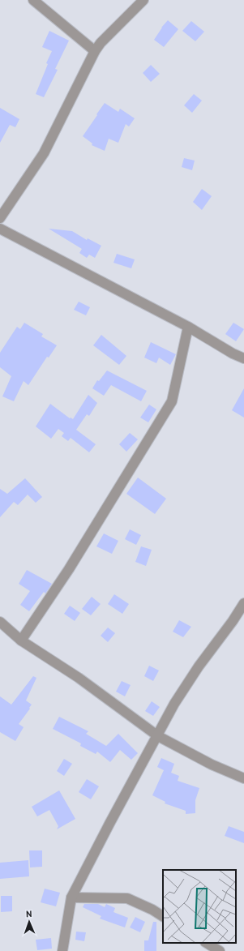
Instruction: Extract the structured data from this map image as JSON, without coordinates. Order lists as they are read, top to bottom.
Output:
{
  "north": "top"
}
